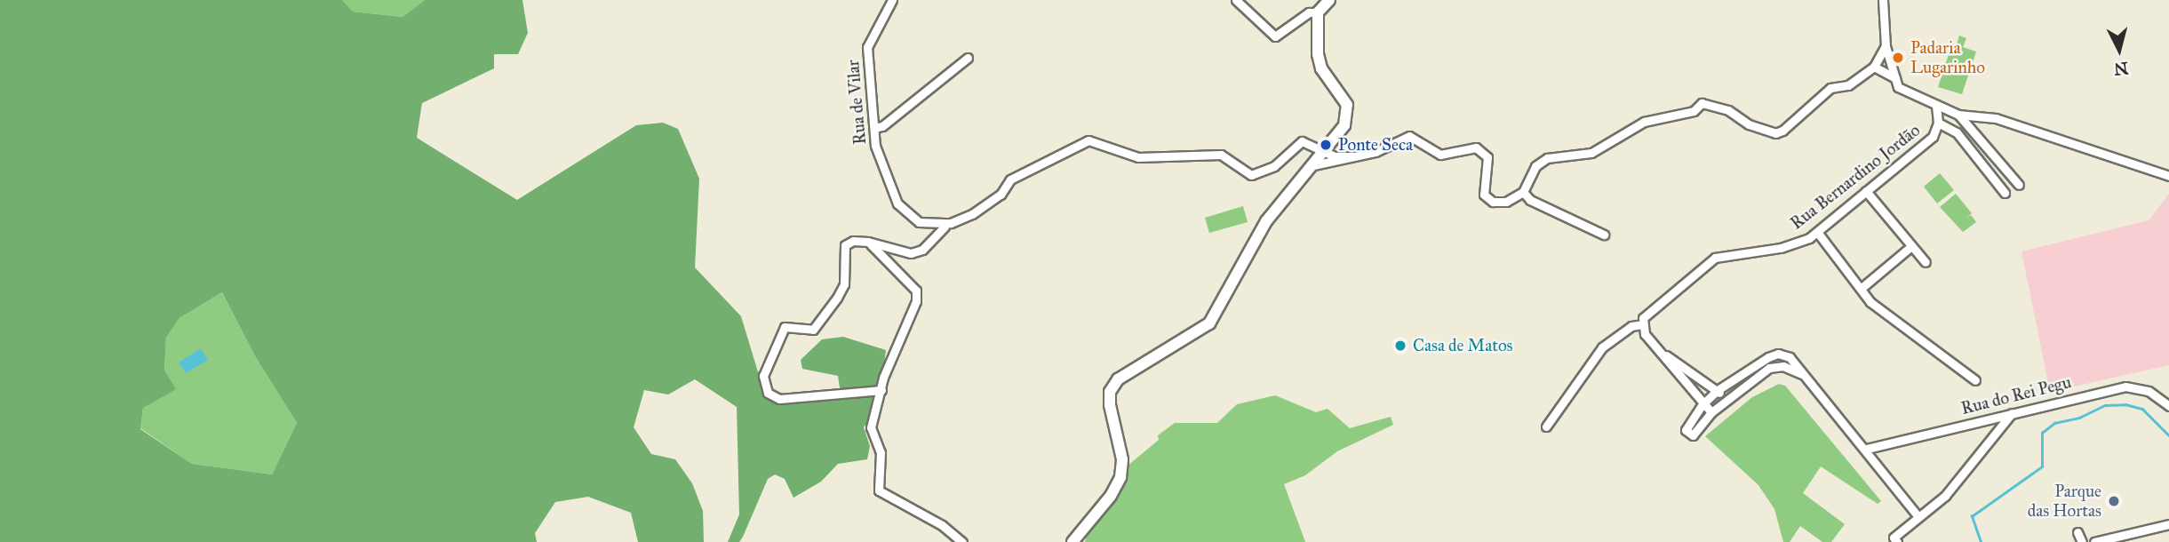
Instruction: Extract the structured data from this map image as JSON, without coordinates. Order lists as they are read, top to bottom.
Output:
{
  "streets": {
    "street": ["Rua de Vilar", "Rua Bernardino Jordão", "Rua do Rei Pegu"]
  },
  "places": [
    "Padaria Lugarinho",
    "Ponte Seca",
    "Casa de Matos",
    "Parque das Hortas"
  ],
  "north": "bottom"
}
